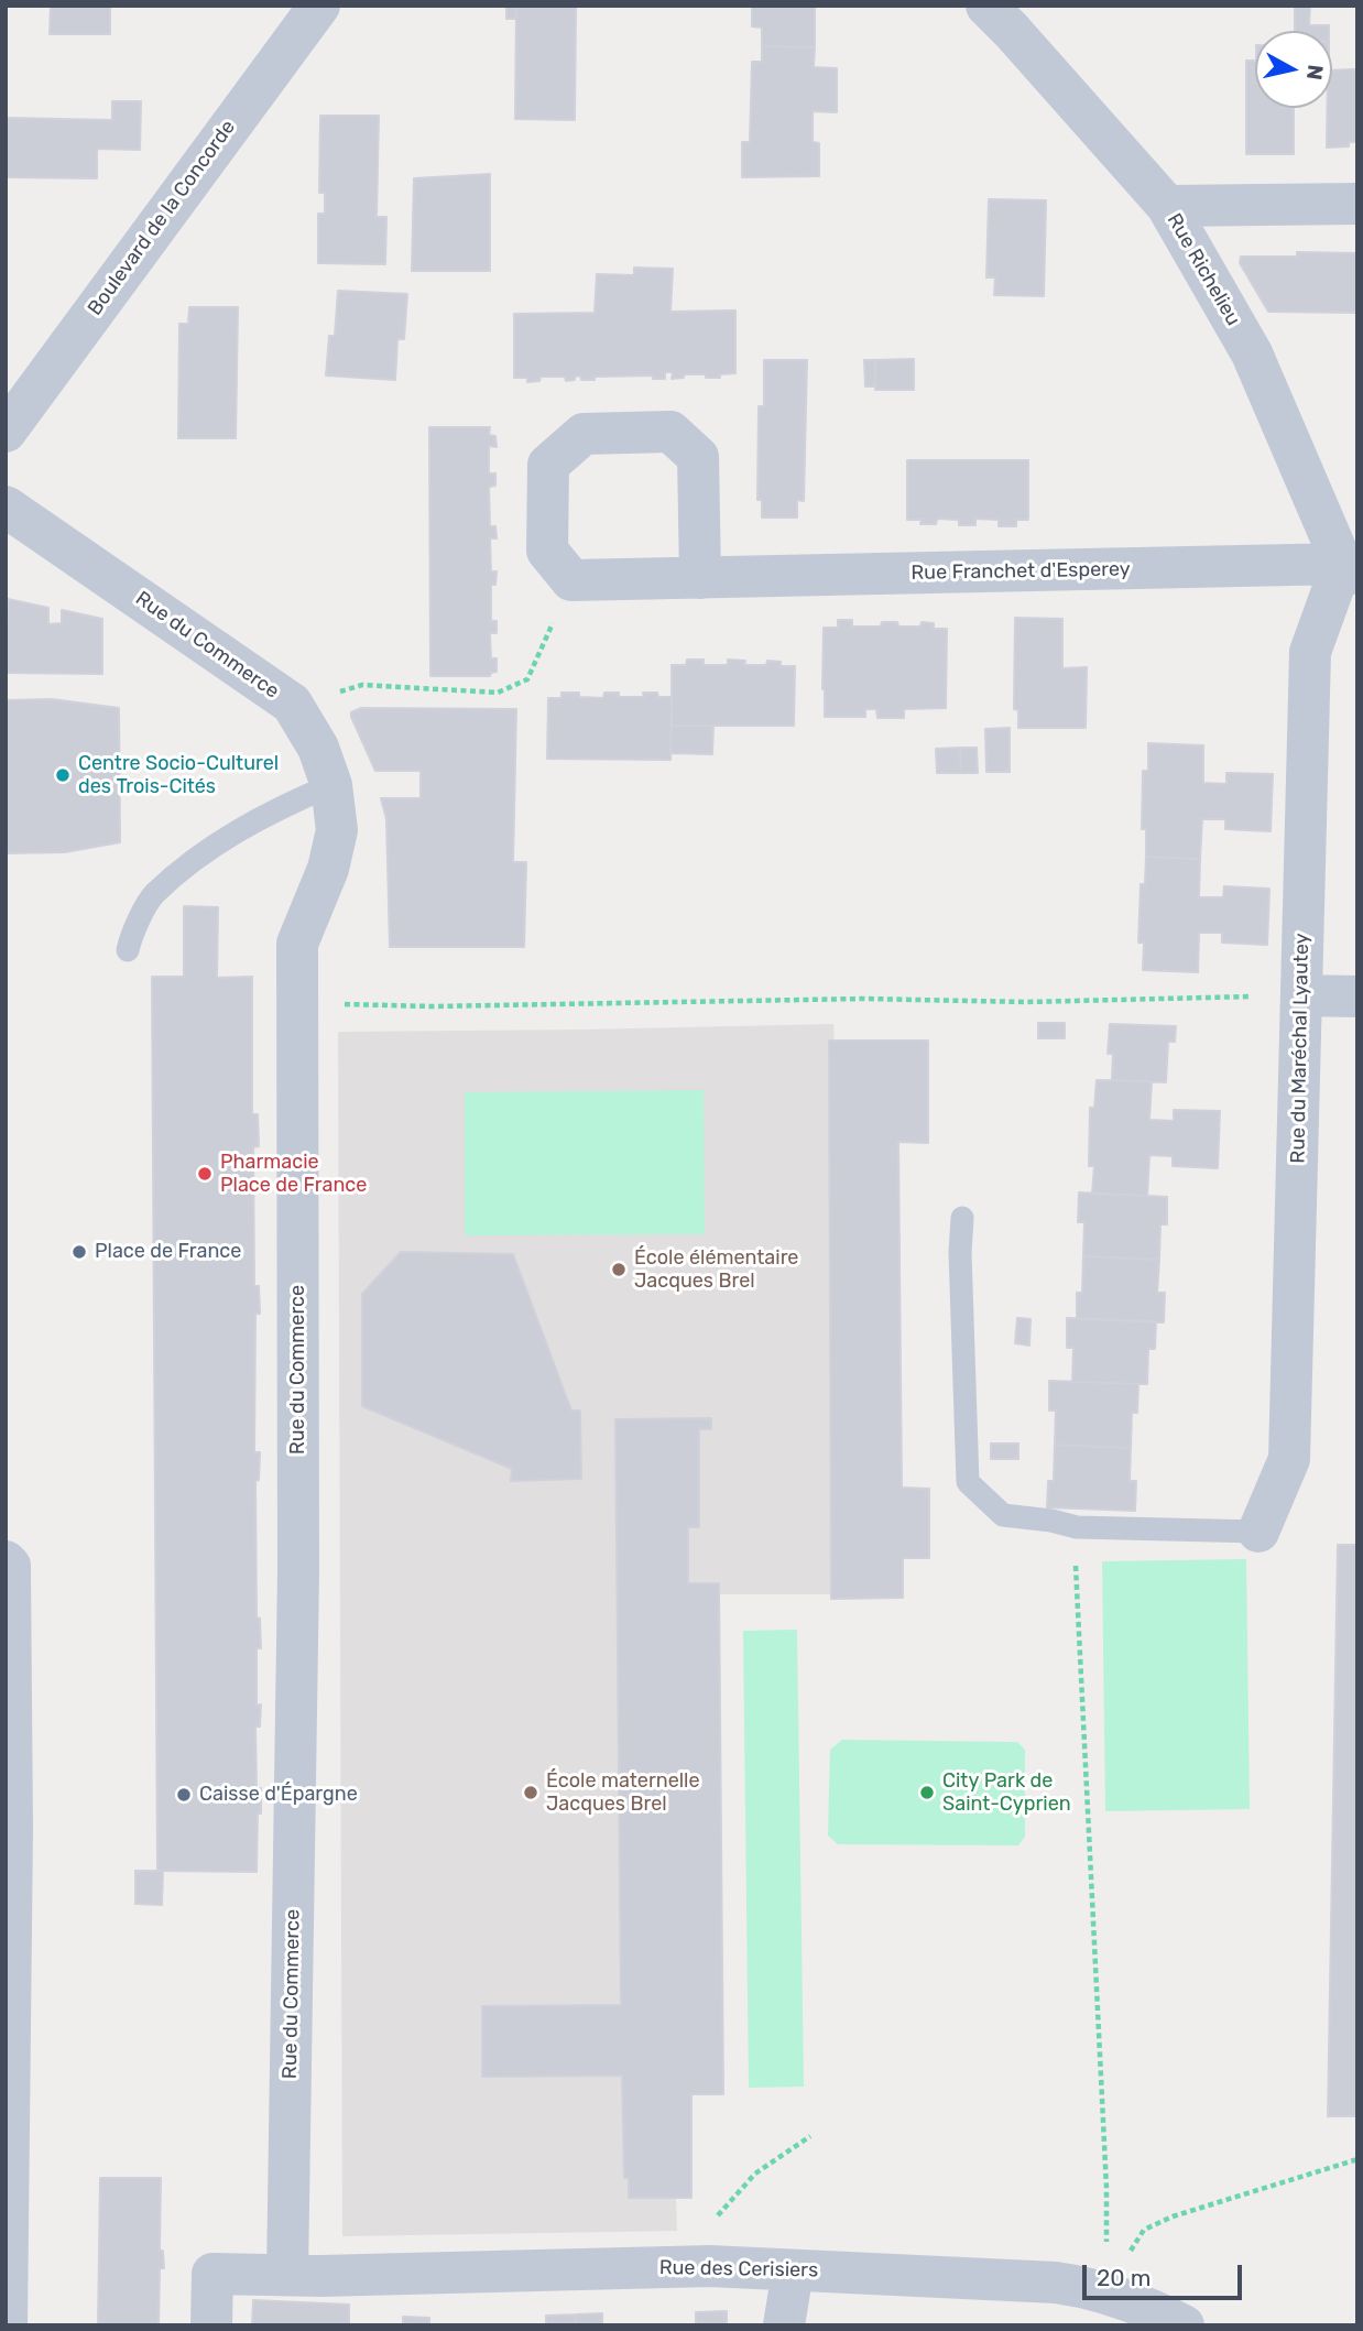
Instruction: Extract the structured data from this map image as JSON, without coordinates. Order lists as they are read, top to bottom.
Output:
{
  "streets": {
    "street": [
      "Boulevard de la Concorde",
      "Rue Richelieu",
      "Rue Franchet d'Esperey",
      "Rue du Commerce",
      "Rue du Maréchal Lyautey",
      "Rue des Cerisiers"
    ]
  },
  "crossings": [
    ["Rue Richelieu", "Rue Franchet d'Esperey"],
    ["Rue Richelieu", "Rue du Maréchal Lyautey"],
    ["Rue Franchet d'Esperey", "Rue du Maréchal Lyautey"],
    ["Rue du Commerce", "Rue des Cerisiers"]
  ],
  "places": [
    "Centre Socio-Culturel des Trois-Cités",
    "Pharmacie Place de France",
    "Place de France",
    "École élémentaire Jacques Brel",
    "École maternelle Jacques Brel",
    "City Park de Saint-Cyprien",
    "Caisse d'Épargne"
  ],
  "scale_bar": "20 m",
  "north": "right"
}
